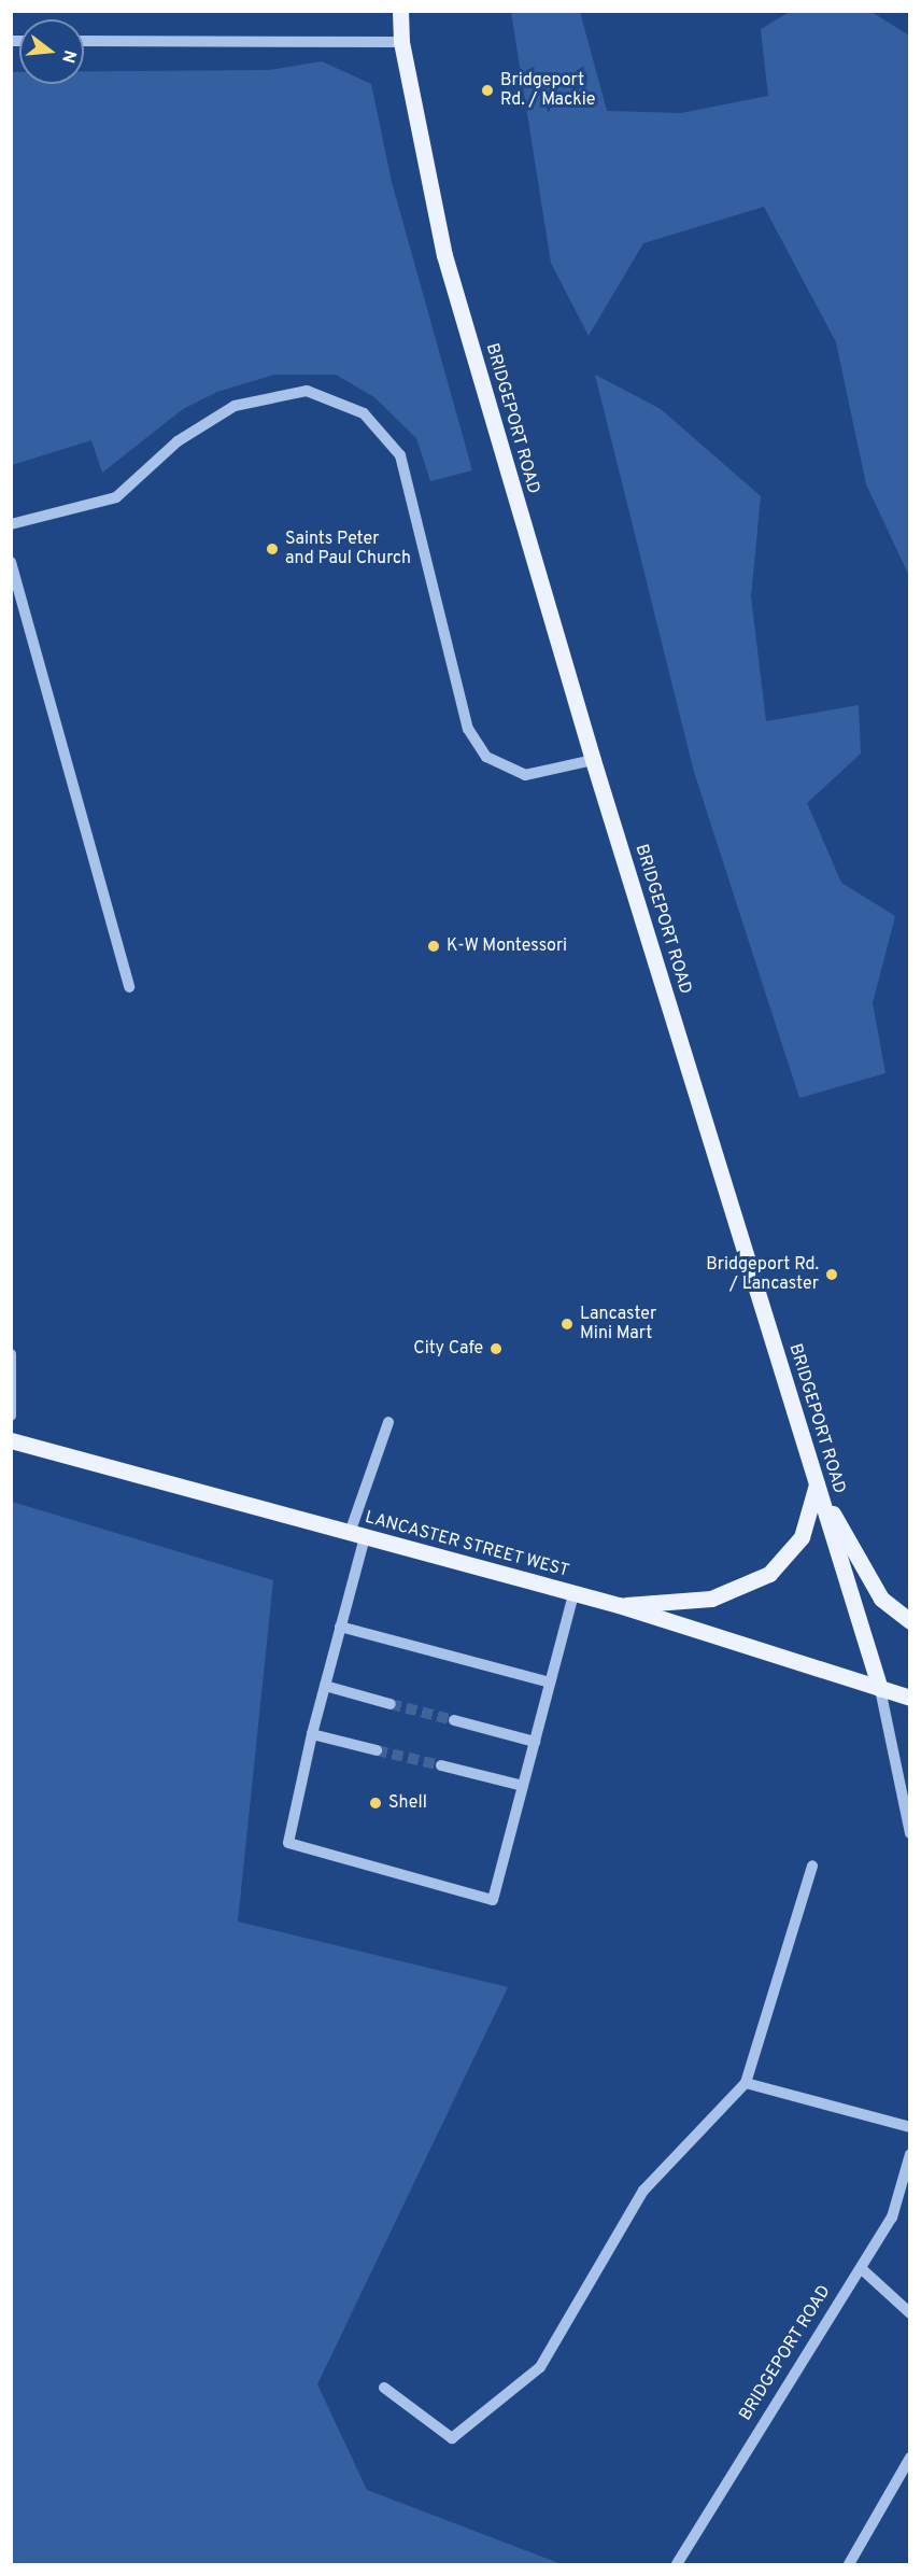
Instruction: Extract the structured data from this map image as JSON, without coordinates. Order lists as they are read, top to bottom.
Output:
{
  "streets": {
    "main road": ["BRIDGEPORT ROAD", "LANCASTER STREET WEST"]
  },
  "crossings": [
    ["BRIDGEPORT ROAD", "LANCASTER STREET WEST"]
  ],
  "places": [
    "Bridgeport Rd. / Mackie",
    "Saints Peter and Paul Church",
    "K-W Montessori",
    "Bridgeport Rd. / Lancaster",
    "Lancaster Mini Mart",
    "City Cafe",
    "Shell"
  ],
  "north": "right"
}
